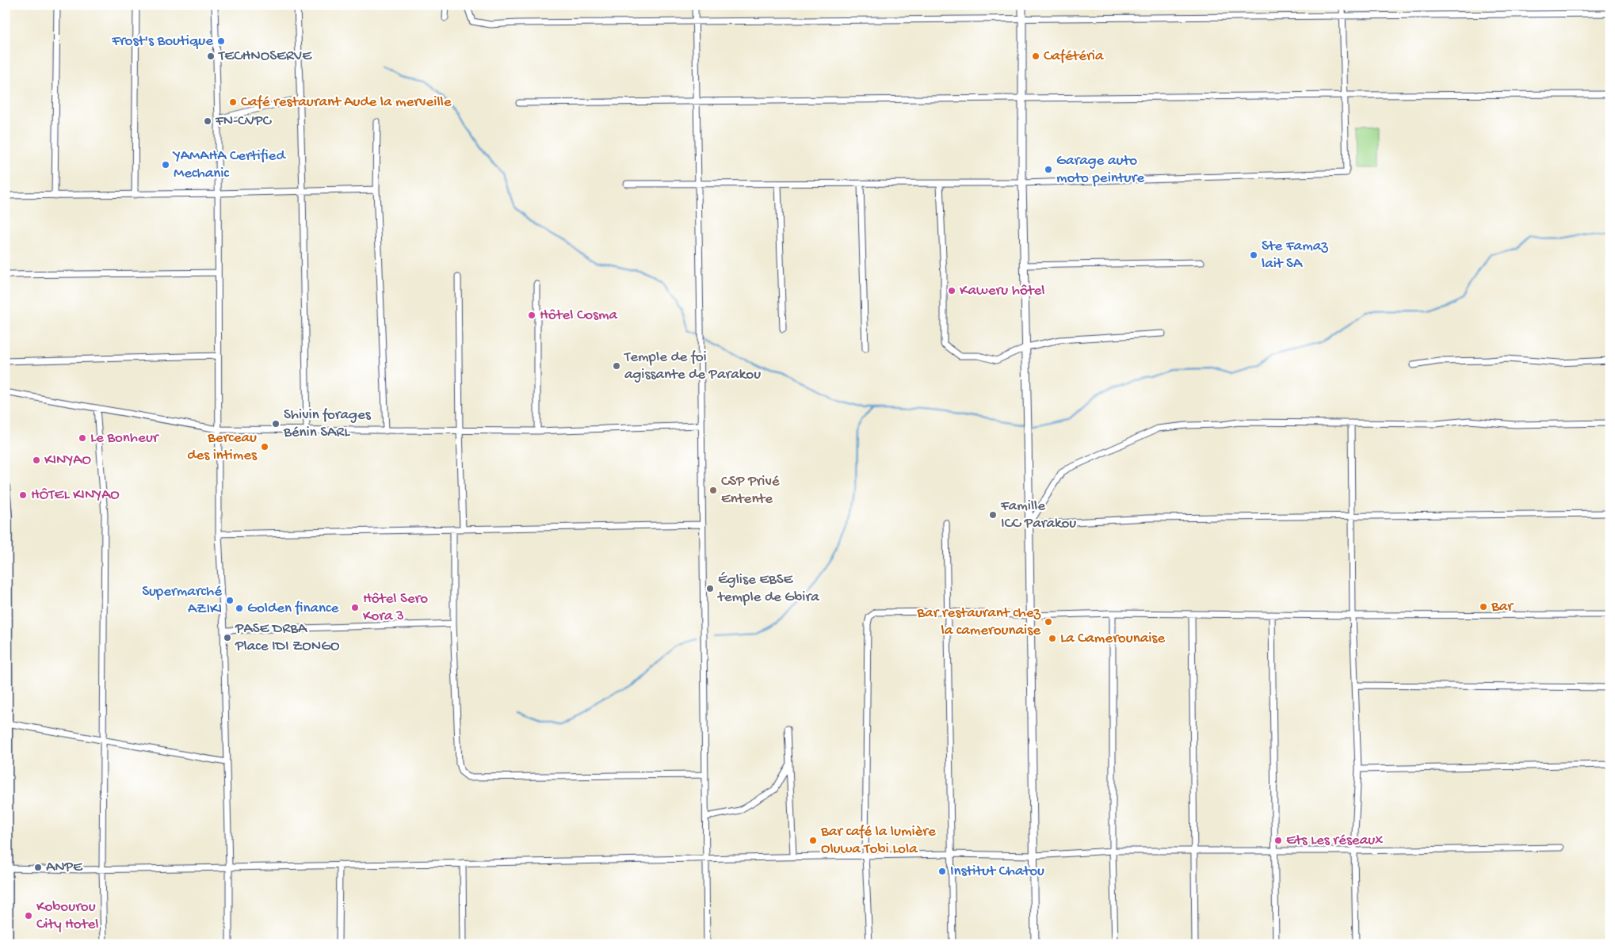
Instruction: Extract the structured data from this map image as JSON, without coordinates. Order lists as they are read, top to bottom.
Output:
{
  "places": [
    "Frost's Boutique",
    "TECHNOSERVE",
    "Cafétéria",
    "Café restaurant Aude la merveille",
    "FN-CVPC",
    "YAMAHA Certified Mechanic",
    "Garage auto moto peinture",
    "Ste Famaz lait SA",
    "Kaweru hôtel",
    "Hôtel Cosma",
    "Temple de foi agissante de Parakou",
    "Shivin forages Bénin SARL",
    "Le Bonheur",
    "Berceau des intimes",
    "KINYAO",
    "CSP Privé Entente",
    "HÔTEL KINYAO",
    "Famille ICC Parakou",
    "Église EBSE temple de Gbira",
    "Supermarché AZIKI",
    "Bar",
    "Hôtel Sero Kora 3",
    "Golden finance",
    "Bar restaurant chez la camerounaise",
    "PASE DRBA Place IDI ZONGO",
    "La Camerounaise",
    "Bar café la lumière Oluwa Tobi Lola",
    "Ets Les réseaux",
    "ANPE",
    "Institut Chatou",
    "Kobourou City Hotel"
  ]
}
